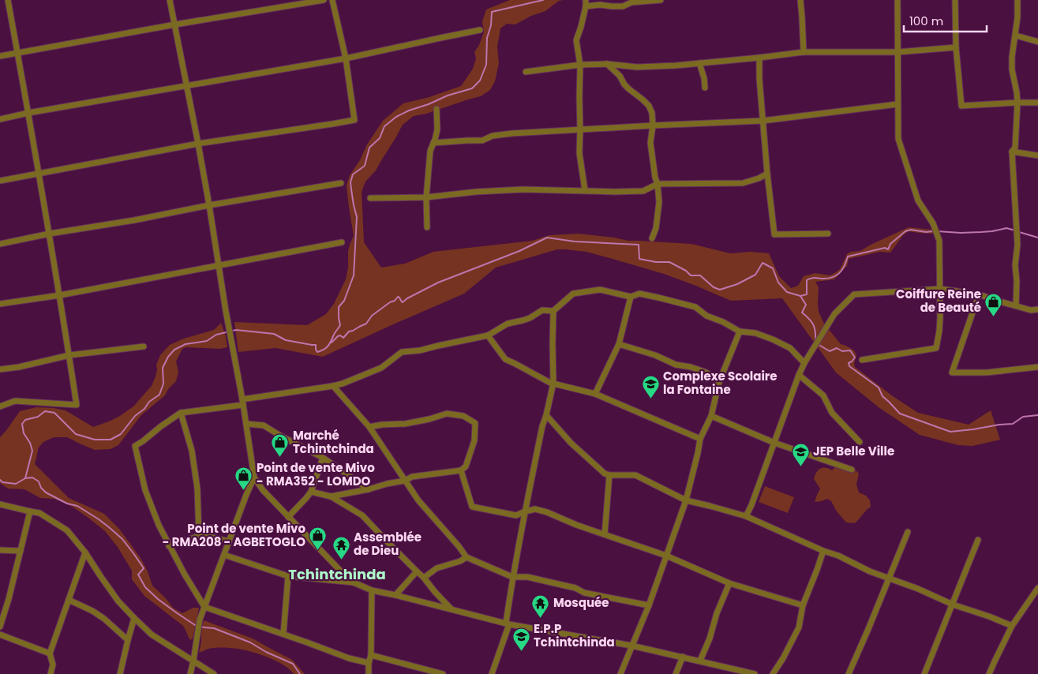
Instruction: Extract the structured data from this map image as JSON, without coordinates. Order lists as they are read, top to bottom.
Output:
{
  "districts": ["Tchintchinda"],
  "places": {
    "shop": [
      "Coiffure Reine de Beauté",
      "Marché Tchintchinda",
      "Point de vente Mivo - RMA352 - LOMDO",
      "Point de vente Mivo - RMA208 - AGBETOGLO"
    ],
    "school or university": ["Complexe Scolaire la Fontaine", "JEP Belle Ville", "E.P.P Tchintchinda"],
    "temple": ["Assemblée de Dieu", "Mosquée"]
  },
  "scale_bar": "100 m"
}
